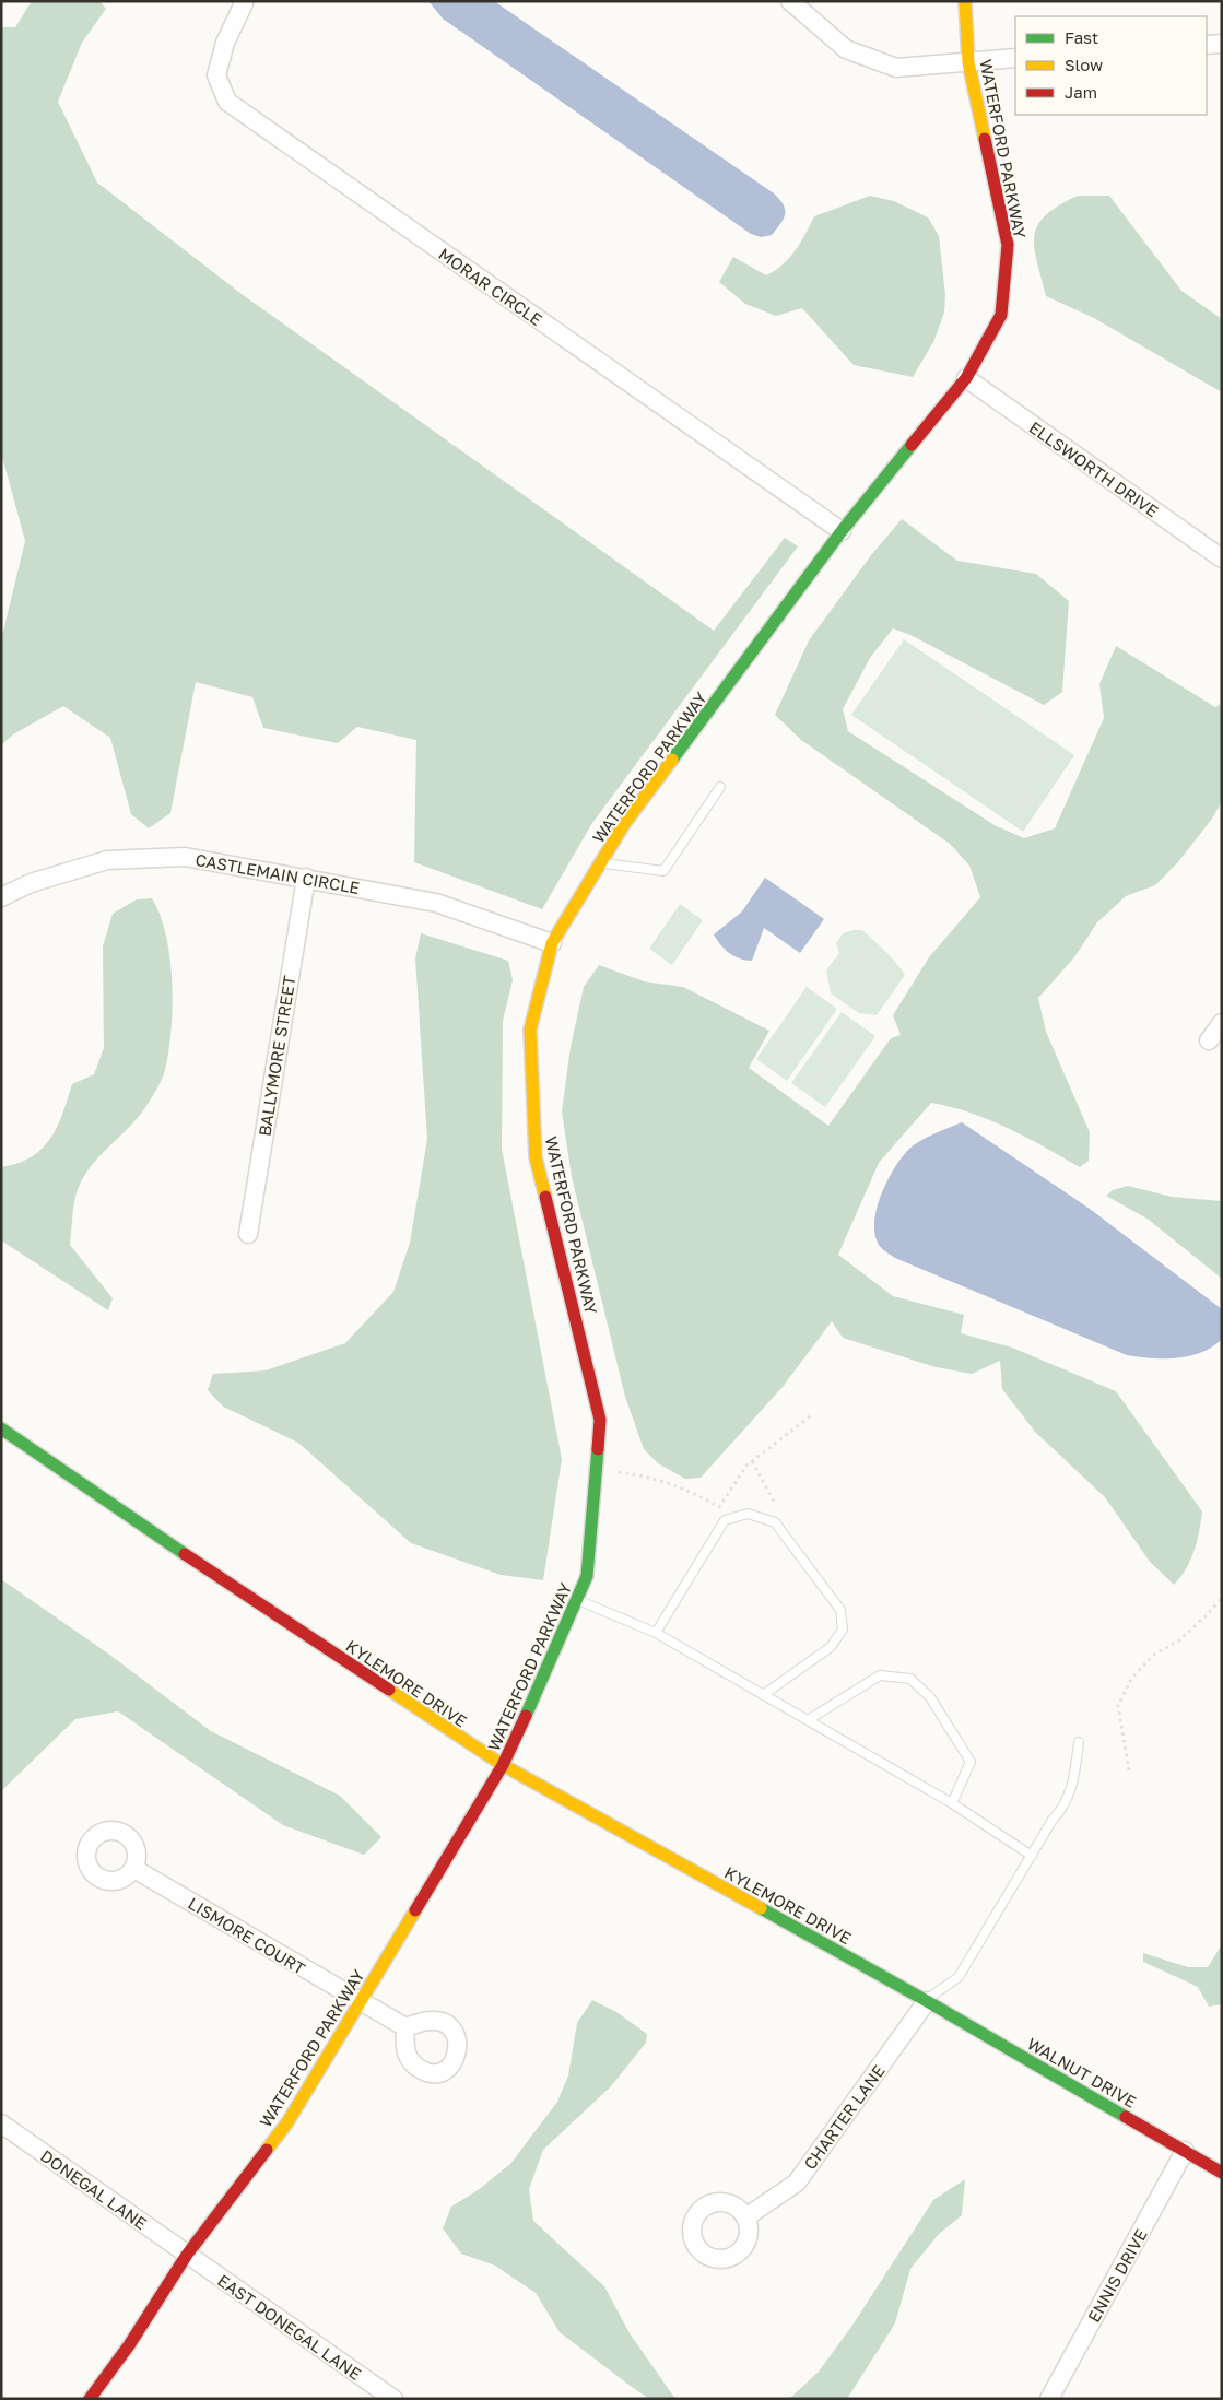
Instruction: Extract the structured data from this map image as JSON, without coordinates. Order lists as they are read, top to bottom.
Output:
{
  "streets": {
    "street": [
      "WATERFORD PARKWAY",
      "MORAR CIRCLE",
      "ELLSWORTH DRIVE",
      "CASTLEMAIN CIRCLE",
      "BALLYMORE STREET",
      "KYLEMORE DRIVE",
      "LISMORE COURT",
      "WALNUT DRIVE",
      "CHARTER LANE",
      "DONEGAL LANE",
      "ENNIS DRIVE",
      "EAST DONEGAL LANE"
    ]
  },
  "crossings": [
    ["WATERFORD PARKWAY", "MORAR CIRCLE"],
    ["WATERFORD PARKWAY", "ELLSWORTH DRIVE"],
    ["WATERFORD PARKWAY", "CASTLEMAIN CIRCLE"],
    ["WATERFORD PARKWAY", "KYLEMORE DRIVE"],
    ["WATERFORD PARKWAY", "LISMORE COURT"],
    ["WATERFORD PARKWAY", "DONEGAL LANE"],
    ["WATERFORD PARKWAY", "EAST DONEGAL LANE"],
    ["CASTLEMAIN CIRCLE", "BALLYMORE STREET"],
    ["KYLEMORE DRIVE", "WALNUT DRIVE"],
    ["KYLEMORE DRIVE", "CHARTER LANE"],
    ["WALNUT DRIVE", "CHARTER LANE"],
    ["WALNUT DRIVE", "ENNIS DRIVE"],
    ["DONEGAL LANE", "EAST DONEGAL LANE"]
  ],
  "legend": ["Fast", "Slow", "Jam"]
}
